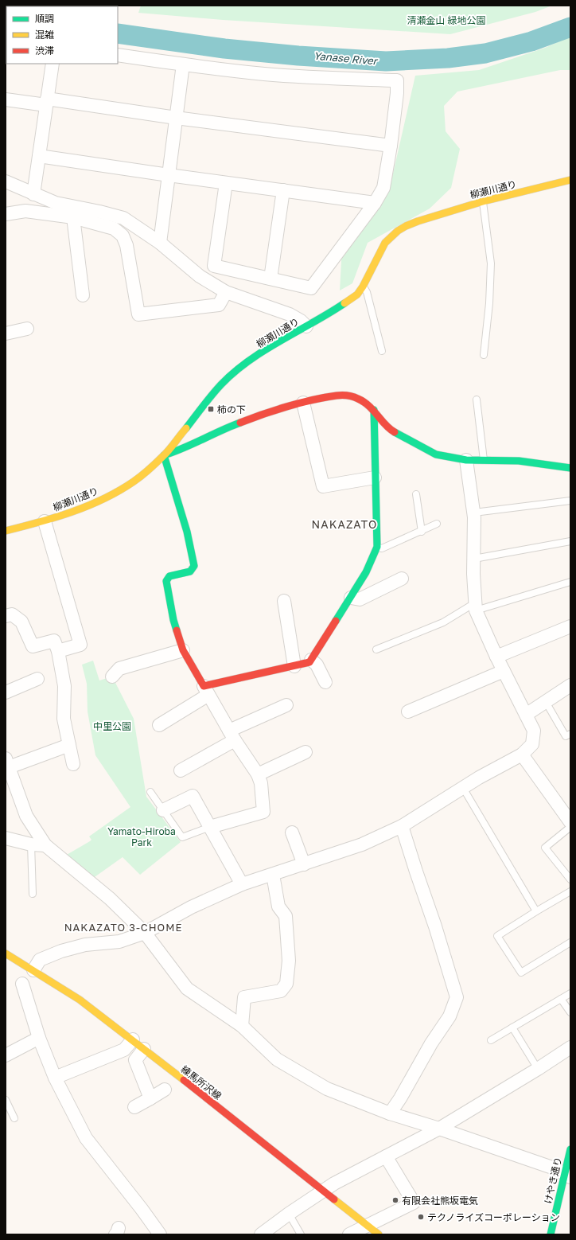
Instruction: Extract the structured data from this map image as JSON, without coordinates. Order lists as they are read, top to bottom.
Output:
{
  "streets": {
    "street": ["柳瀬川通り", "練馬所沢線", "けやき通り"]
  },
  "districts": ["NAKAZATO", "NAKAZATO 3-CHOME"],
  "water": ["Yanase River"],
  "parks": ["清瀬金山 緑地公園", "中里公園", "Yamato-Hiroba Park"],
  "places": {
    "transit": ["柿の下"],
    "other": ["有限会社熊坂電気", "テクノライズコーポレーション"]
  },
  "legend": ["順調", "混雑", "渋滞"]
}
